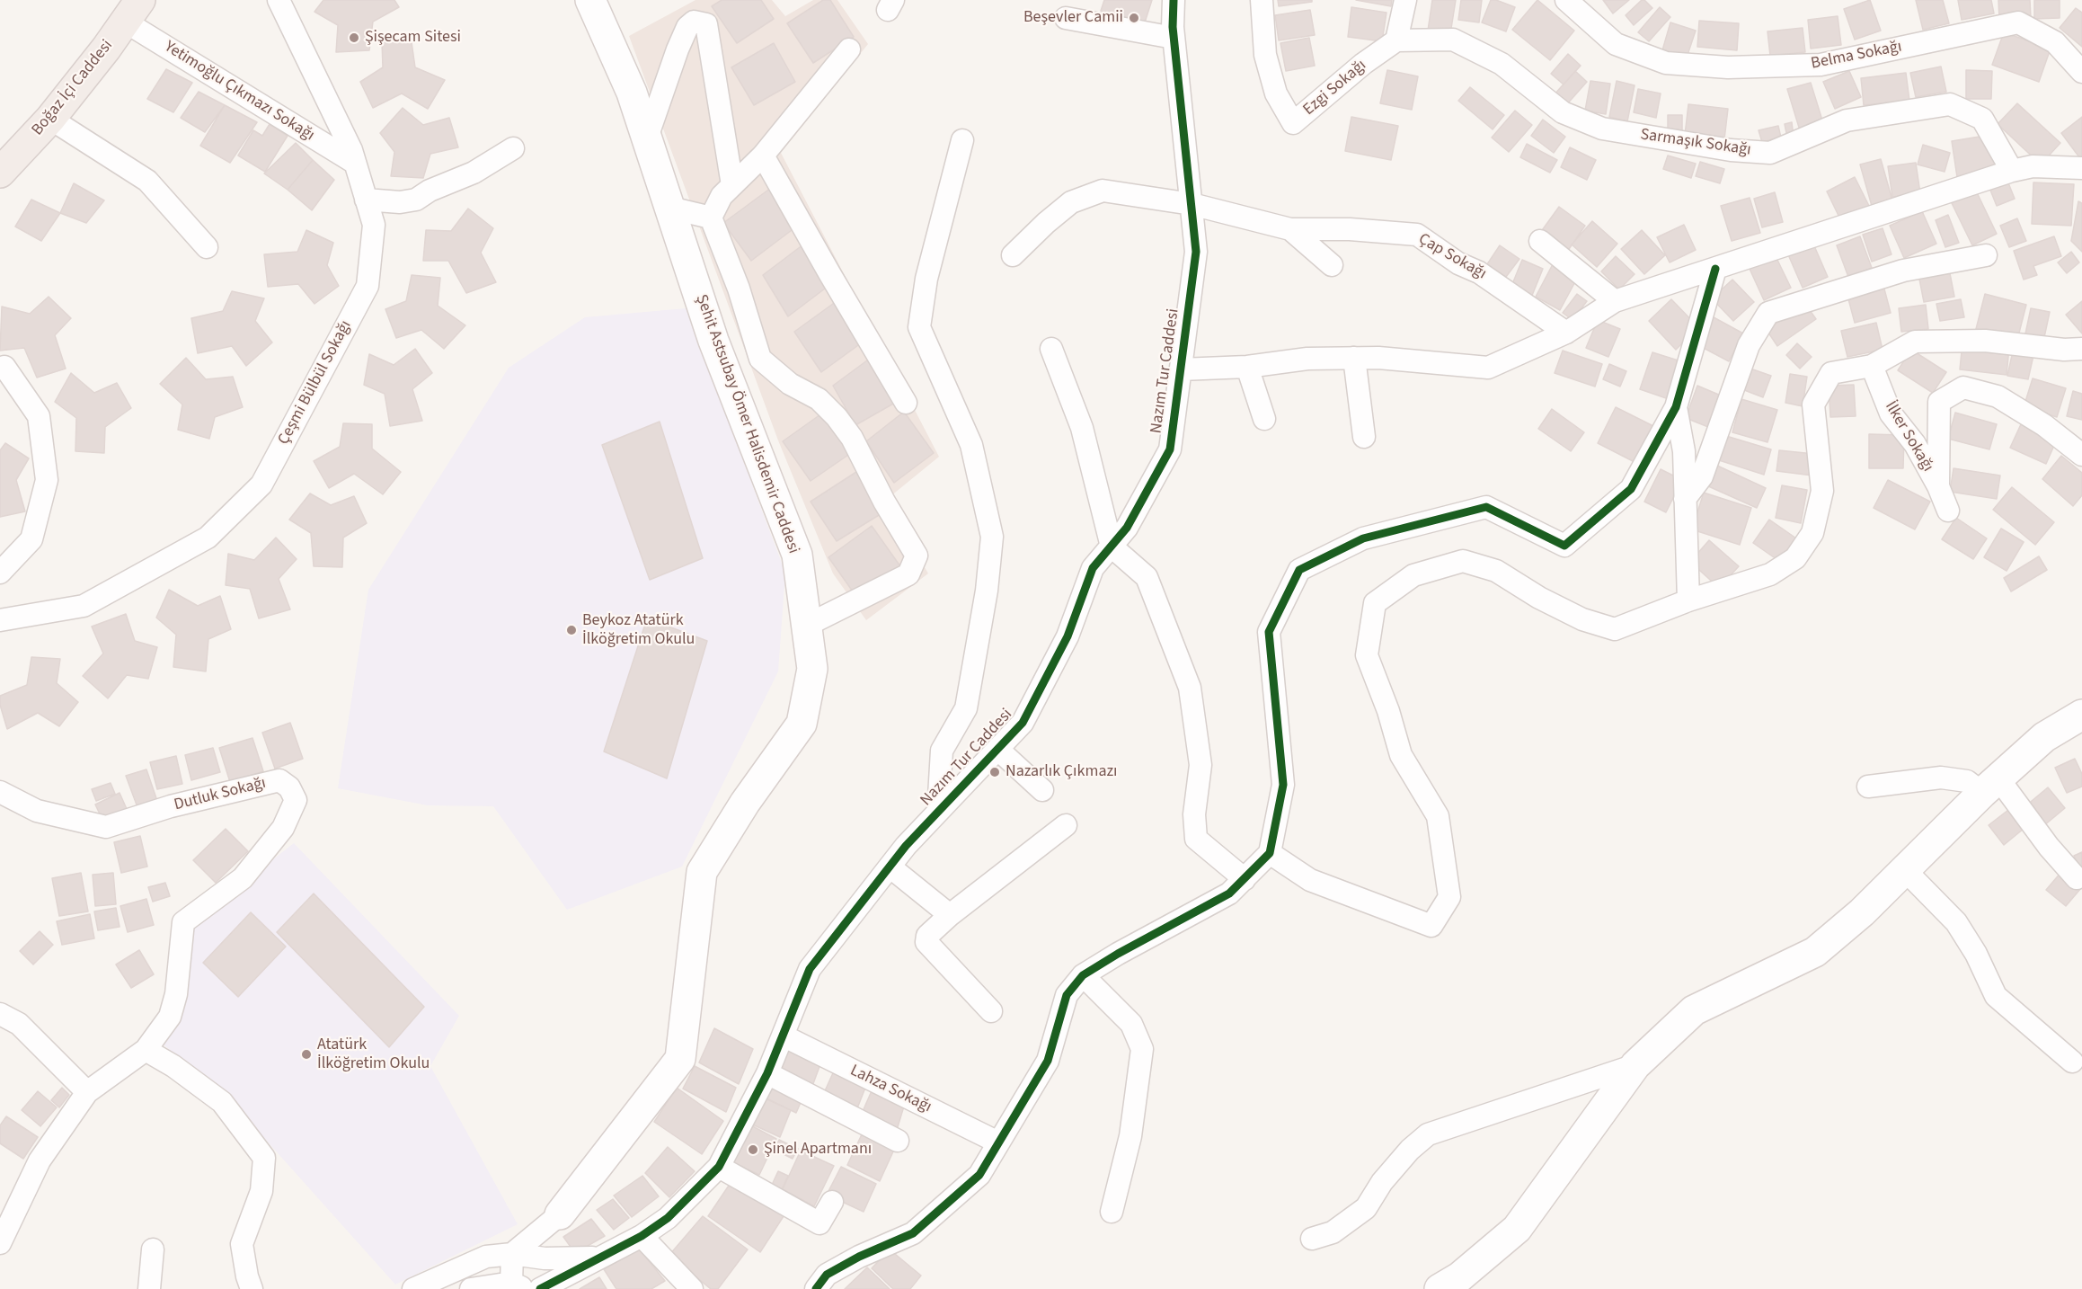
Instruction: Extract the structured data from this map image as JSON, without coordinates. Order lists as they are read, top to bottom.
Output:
{
  "streets": {
    "main road": ["Boğaz İçi Caddesi"],
    "street": [
      "Belma Sokağı",
      "Ezgi Sokağı",
      "Yetimoğlu Çıkmazı Sokağı",
      "Sarmaşık Sokağı",
      "Çap Sokağı",
      "Nazım Tur Caddesi",
      "Çeşmi Bülbül Sokağı",
      "Şehit Astsubay Ömer Halisdemir Caddesi",
      "İlker Sokağı",
      "Dutluk Sokağı",
      "Lahza Sokağı"
    ]
  },
  "crossings": [
    ["Boğaz İçi Caddesi", "Yetimoğlu Çıkmazı Sokağı"],
    ["Ezgi Sokağı", "Sarmaşık Sokağı"],
    ["Yetimoğlu Çıkmazı Sokağı", "Çeşmi Bülbül Sokağı"],
    ["Çap Sokağı", "Nazım Tur Caddesi"],
    ["Nazım Tur Caddesi", "Lahza Sokağı"]
  ],
  "places": [
    "Beşevler Camii",
    "Şişecam Sitesi",
    "Beykoz Atatürk İlköğretim Okulu",
    "Nazarlık Çıkmazı",
    "Atatürk İlköğretim Okulu",
    "Şinel Apartmanı"
  ]
}
